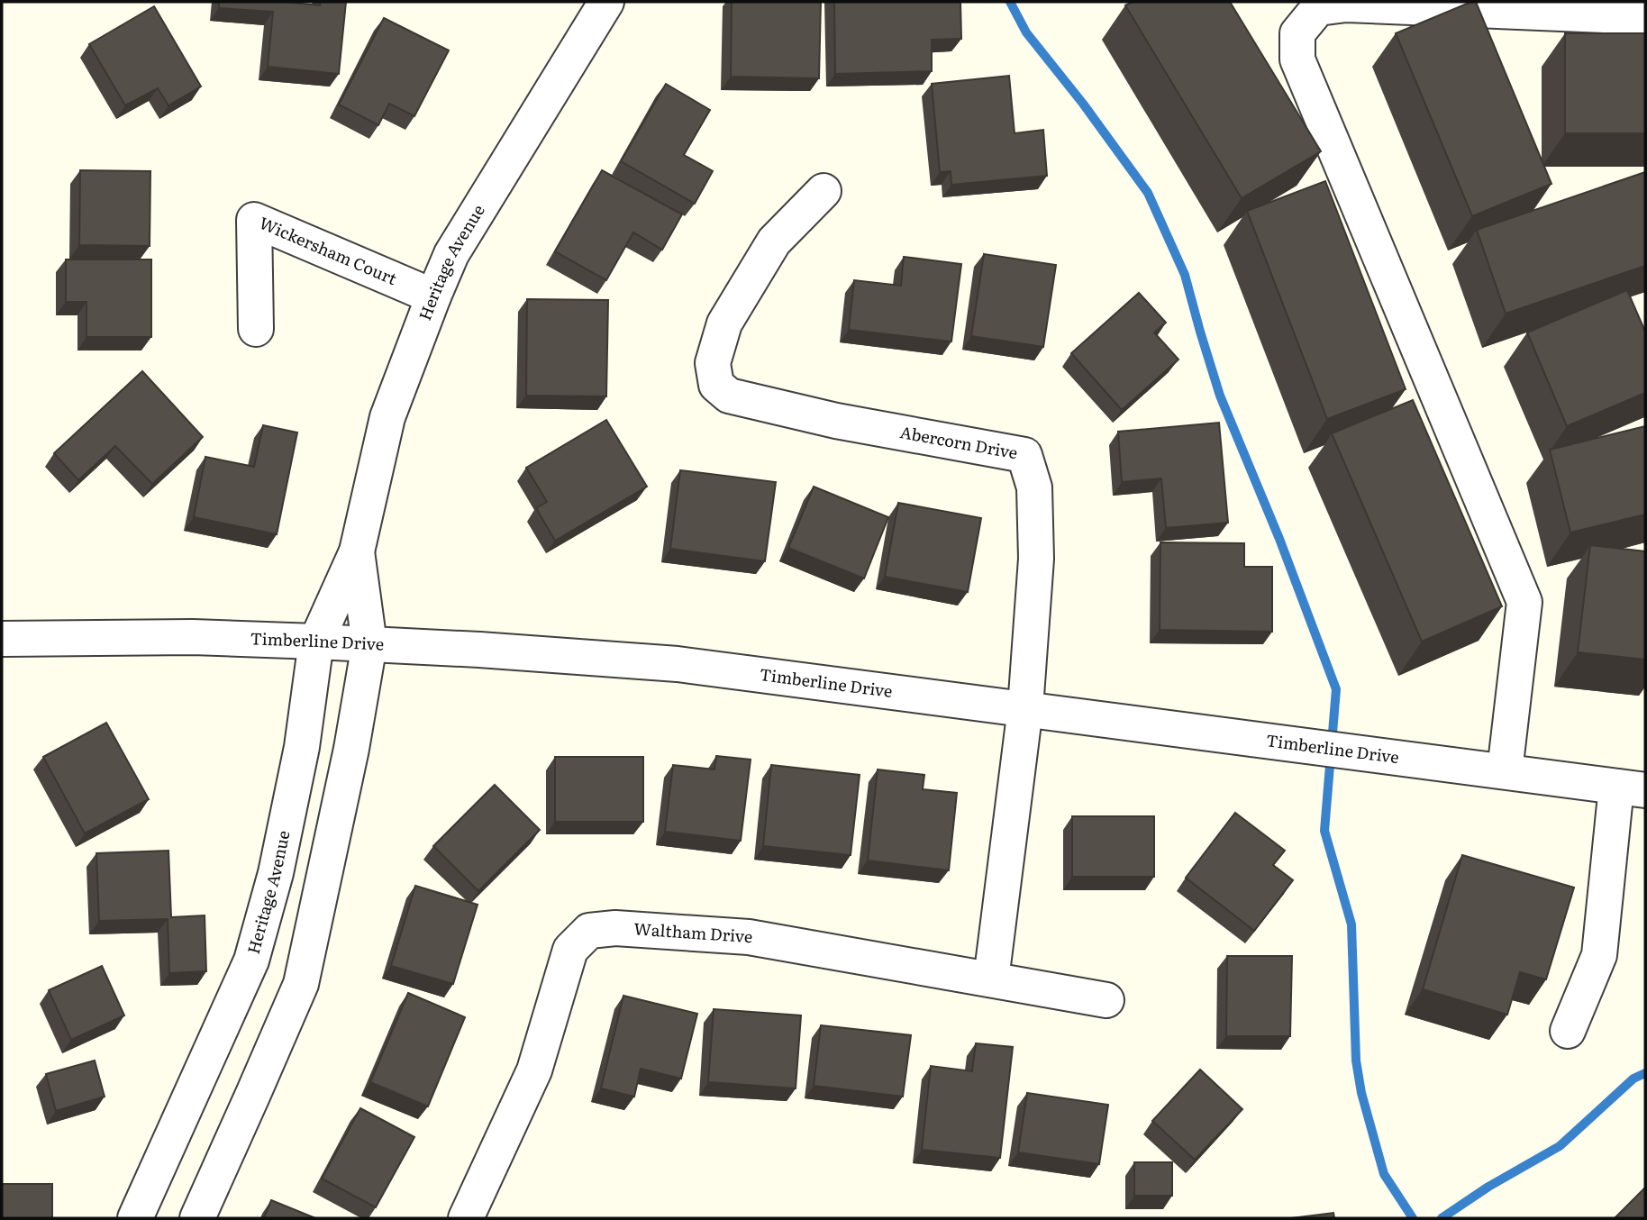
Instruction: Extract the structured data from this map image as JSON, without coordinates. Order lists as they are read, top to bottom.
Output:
{
  "streets": {
    "street": [
      "Wickersham Court",
      "Heritage Avenue",
      "Abercorn Drive",
      "Timberline Drive",
      "Waltham Drive"
    ]
  },
  "crossings": [
    ["Wickersham Court", "Heritage Avenue"],
    ["Heritage Avenue", "Timberline Drive"],
    ["Abercorn Drive", "Timberline Drive"],
    ["Abercorn Drive", "Waltham Drive"]
  ]
}
